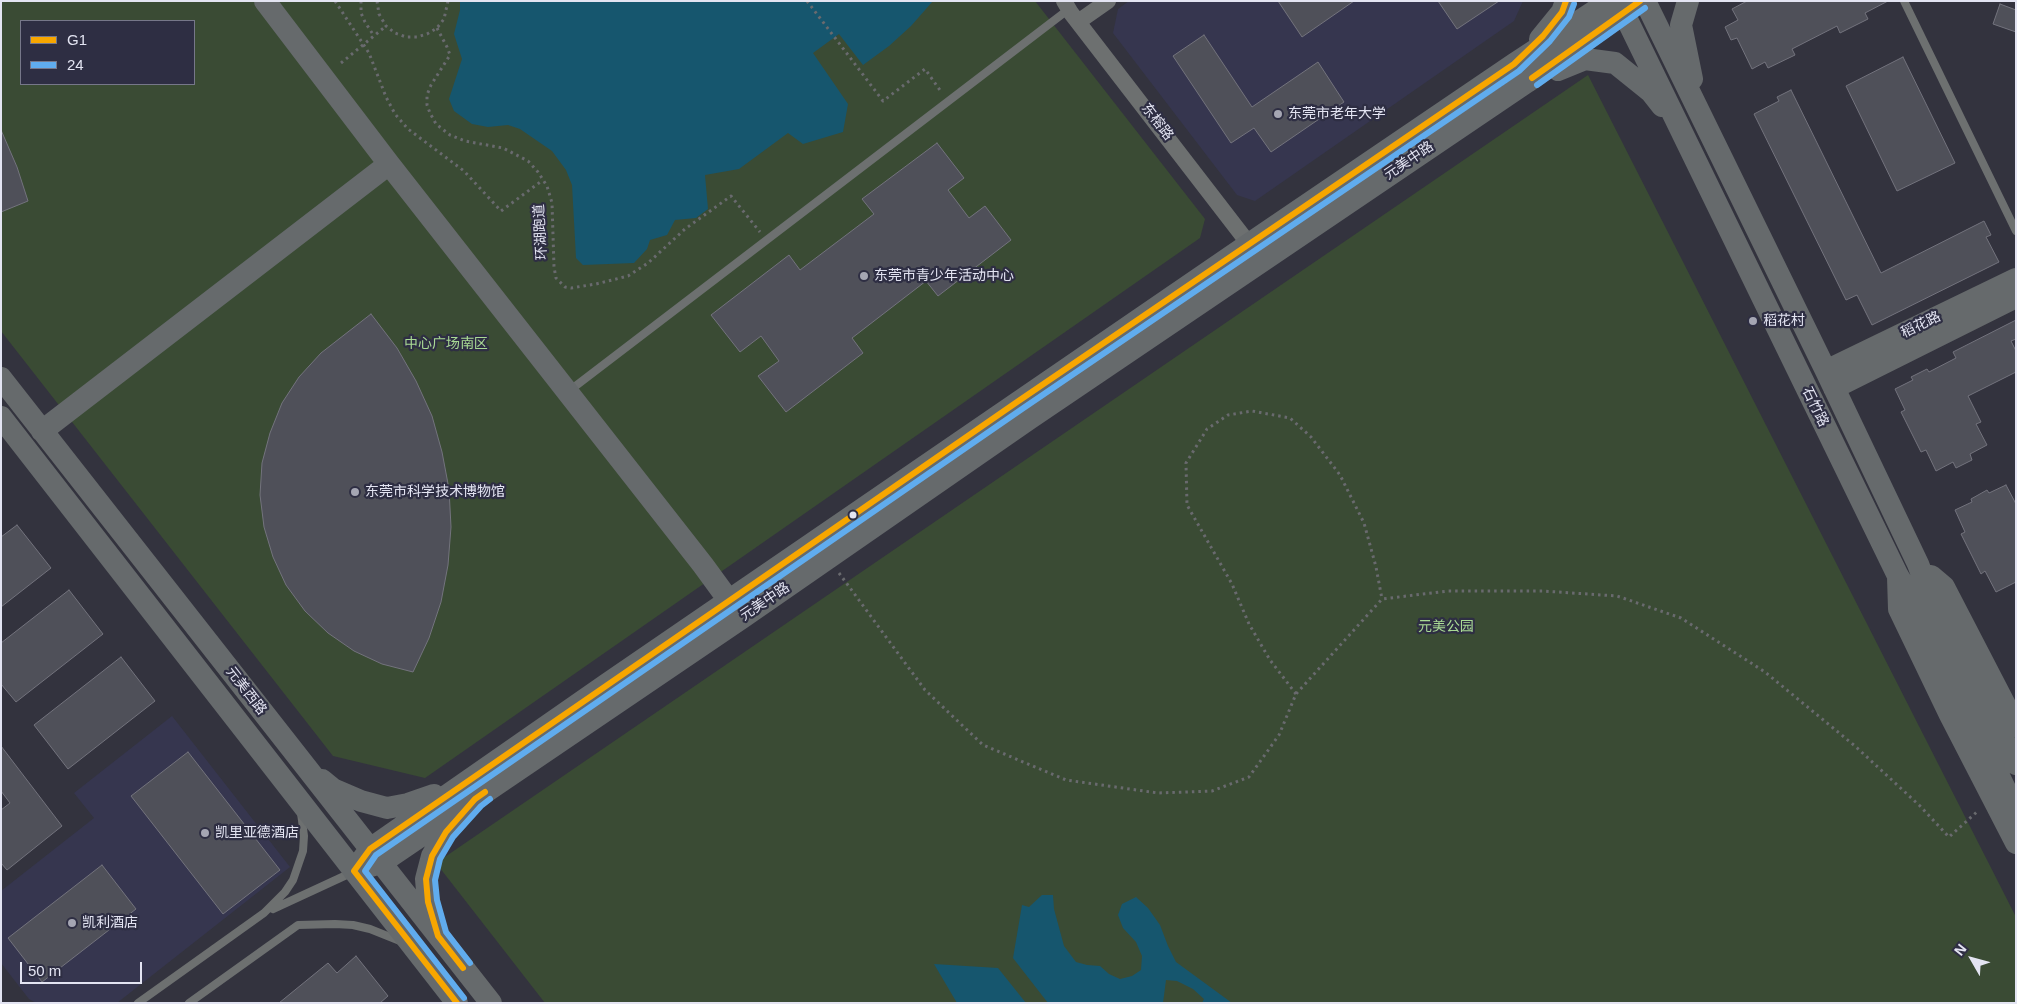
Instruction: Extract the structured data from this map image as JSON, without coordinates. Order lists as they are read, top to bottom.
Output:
{
  "streets": {
    "street": [
      "东榕路",
      "元美中路",
      "稻花路",
      "石竹路",
      "元美西路"
    ],
    "path": ["环湖跑道"]
  },
  "crossings": [
    ["东榕路", "元美中路"],
    ["元美中路", "石竹路"],
    ["元美中路", "元美西路"],
    ["稻花路", "石竹路"]
  ],
  "parks": ["中心广场南区", "元美公园"],
  "places": [
    "东莞市老年大学",
    "东莞市青少年活动中心",
    "稻花村",
    "东莞市科学技术博物馆",
    "凯里亚德酒店",
    "凯利酒店"
  ],
  "lines": ["transit line G1", "transit line 24"],
  "legend": ["G1", "24"],
  "scale_bar": "50 m",
  "north": "top left"
}
